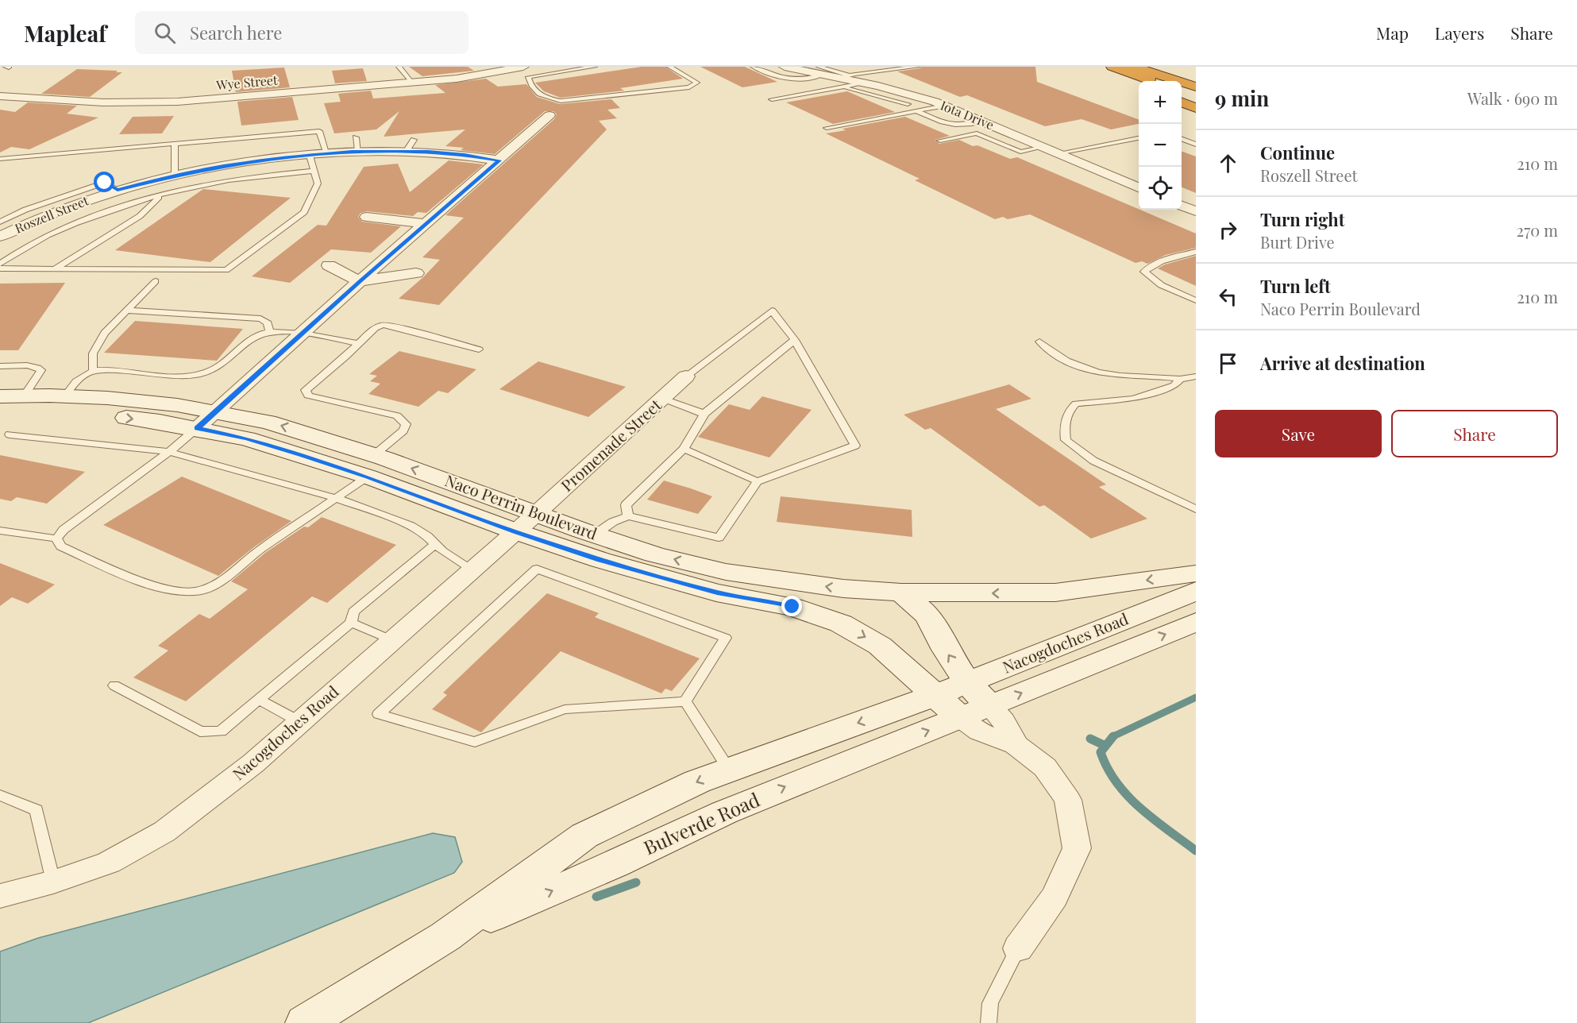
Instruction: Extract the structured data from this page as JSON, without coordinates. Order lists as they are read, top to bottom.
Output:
{
  "streets": {
    "main road": ["Naco Perrin Boulevard", "Nacogdoches Road", "Bulverde Road"],
    "street": [
      "Wye Street",
      "Iota Drive",
      "Roszell Street",
      "Promenade Street"
    ]
  },
  "crossings": [
    ["Promenade Street", "Naco Perrin Boulevard"],
    ["Promenade Street", "Nacogdoches Road"],
    ["Naco Perrin Boulevard", "Nacogdoches Road"],
    ["Naco Perrin Boulevard", "Bulverde Road"],
    ["Nacogdoches Road", "Bulverde Road"]
  ],
  "page": {
    "header": "Mapleaf",
    "search": "Search here",
    "nav": ["Map", "Layers", "Share"],
    "heading": ["9 min", "Walk · 690 m"],
    "map_buttons": ["+", "−"],
    "list": [
      ["Continue", "Roszell Street", "210 m"],
      ["Turn right", "Burt Drive", "270 m"],
      ["Turn left", "Naco Perrin Boulevard", "210 m"],
      "Arrive at destination"
    ],
    "buttons": ["Save", "Share"]
  }
}
